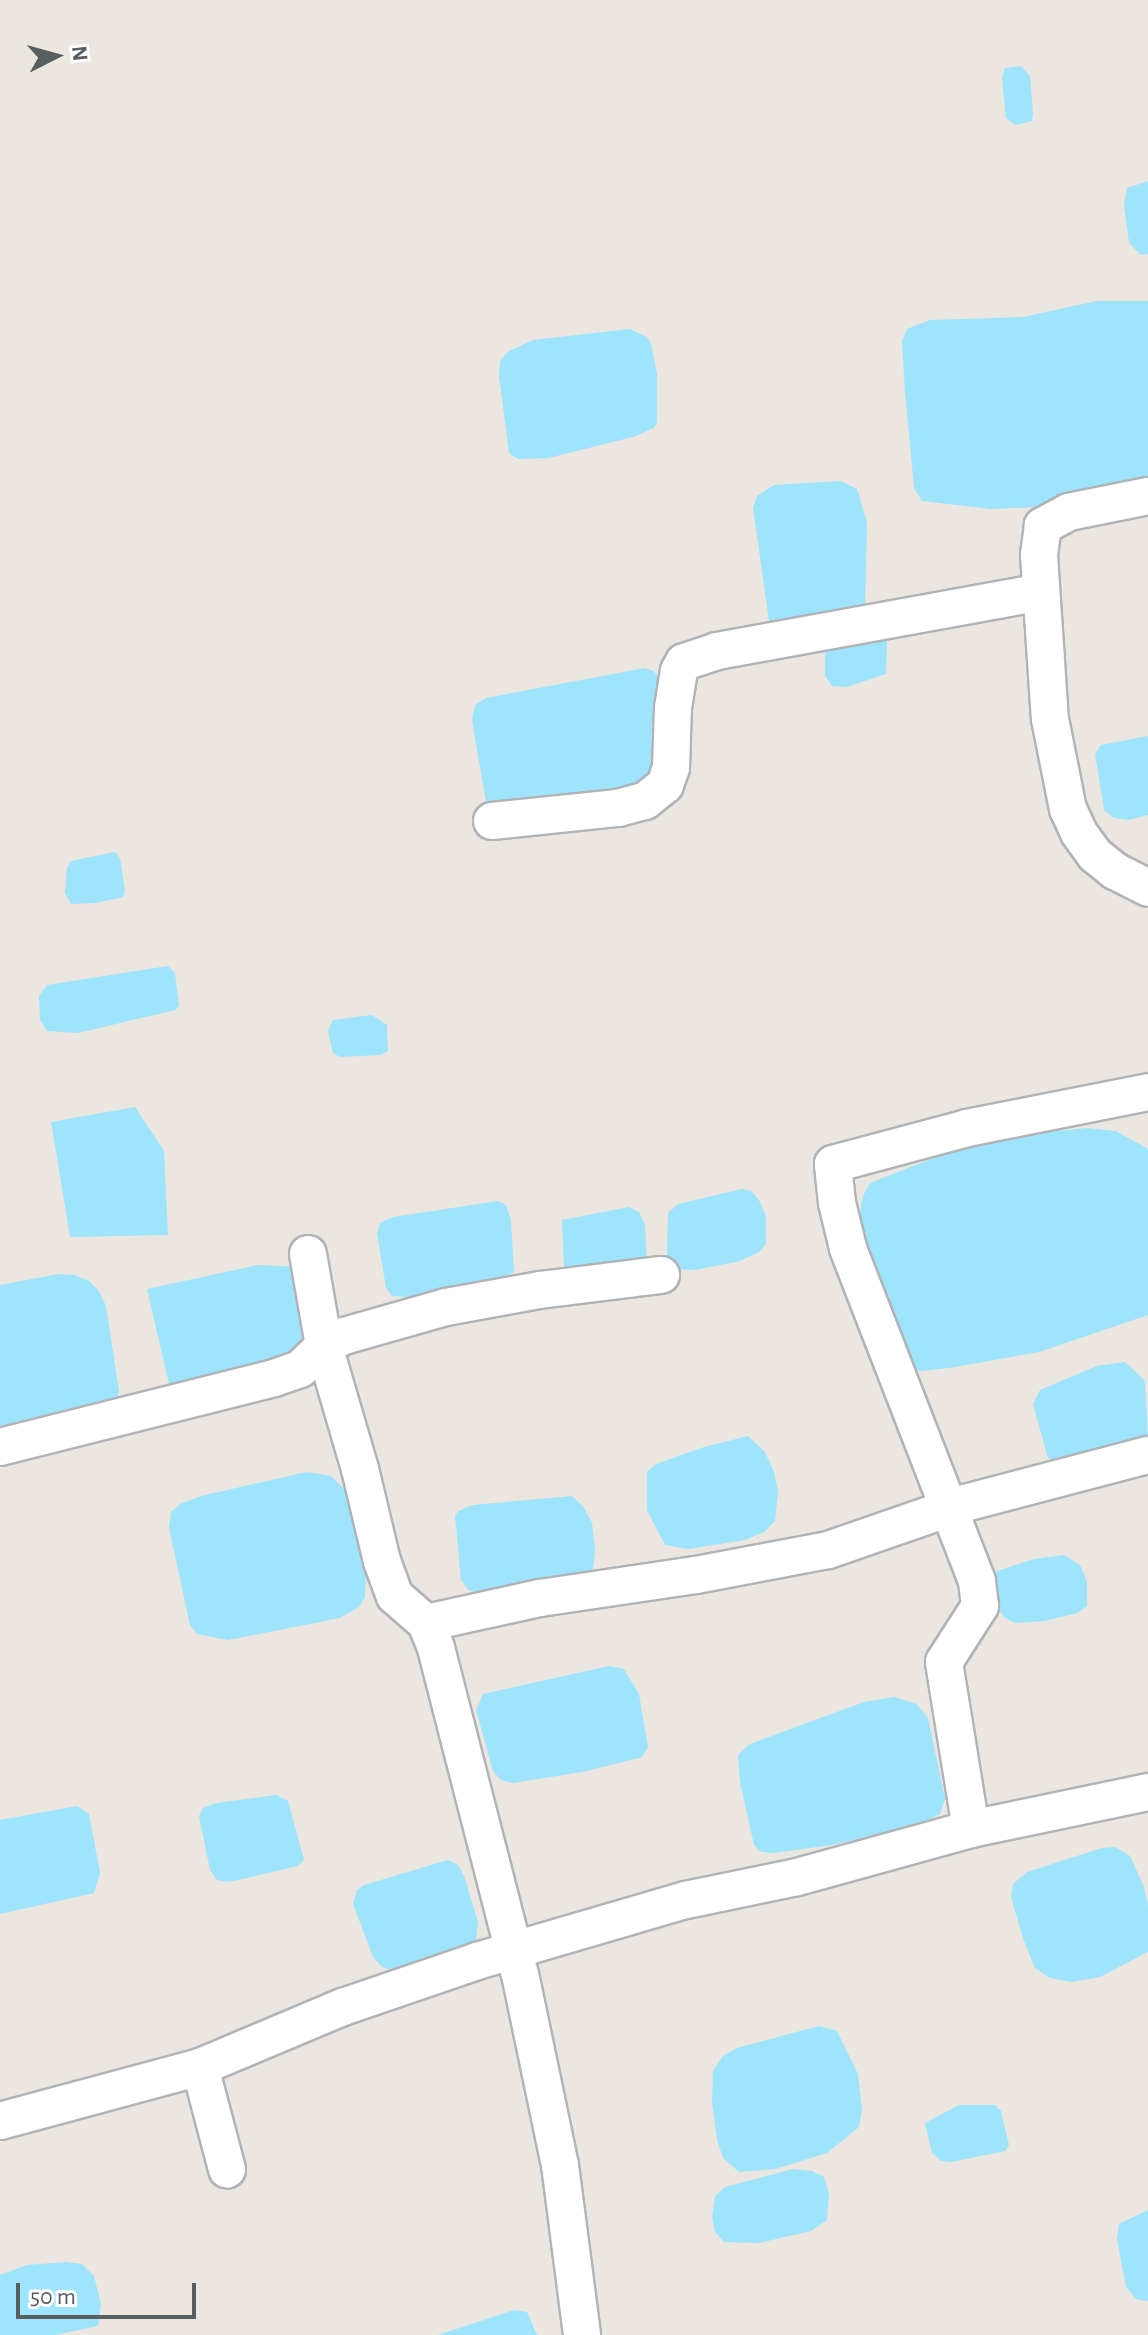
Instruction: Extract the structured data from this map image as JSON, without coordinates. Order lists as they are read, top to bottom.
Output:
{
  "scale_bar": "50 m",
  "north": "right"
}
